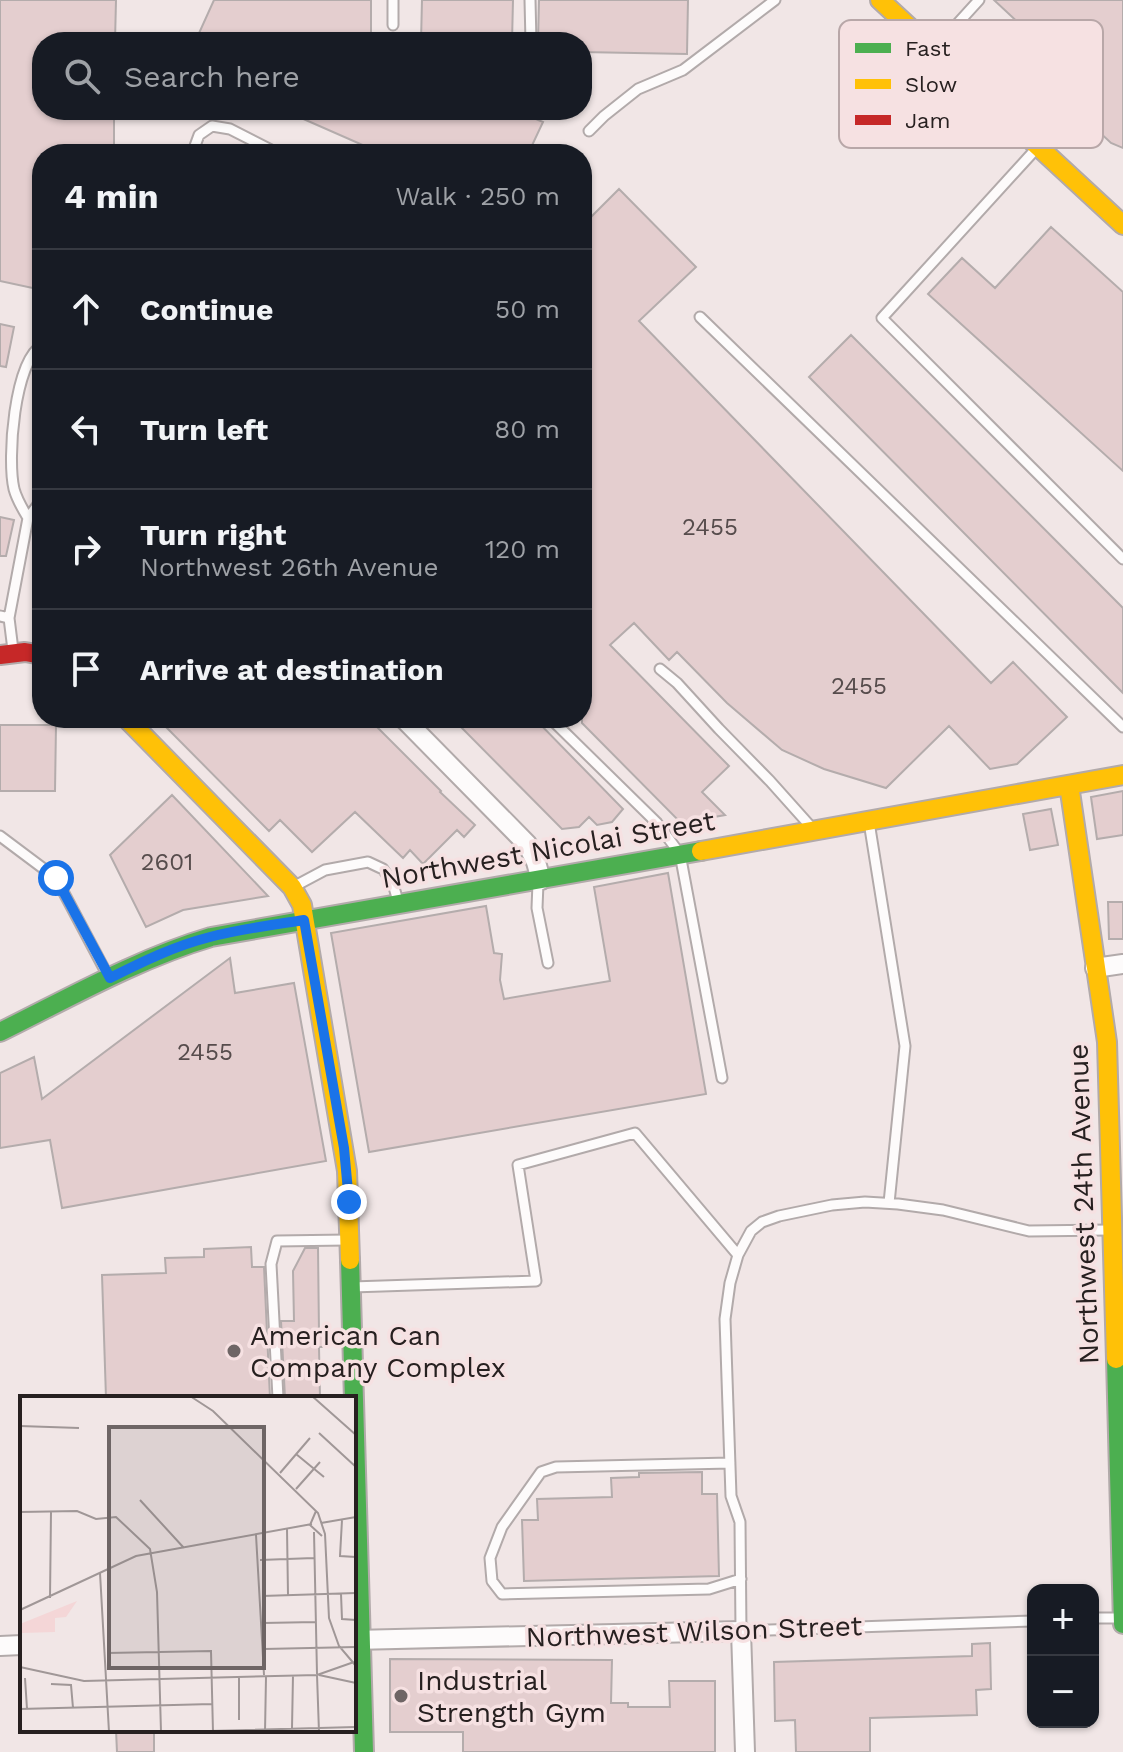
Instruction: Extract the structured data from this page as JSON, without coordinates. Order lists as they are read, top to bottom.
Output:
{
  "streets": {
    "main road": ["Northwest Nicolai Street", "Northwest 24th Avenue"],
    "street": ["Northwest Wilson Street"]
  },
  "crossings": [
    ["Northwest Nicolai Street", "Northwest 24th Avenue"]
  ],
  "places": ["American Can Company Complex", "Industrial Strength Gym"],
  "house_numbers": [
    "2455",
    "2455",
    "2601",
    "2455"
  ],
  "legend": ["Fast", "Slow", "Jam"],
  "page": {
    "search": "Search here",
    "heading": ["4 min", "Walk · 250 m"],
    "list": [
      ["Continue", "50 m"],
      ["Turn left", "80 m"],
      ["Turn right", "Northwest 26th Avenue", "120 m"],
      "Arrive at destination"
    ],
    "map_buttons": ["+", "−"]
  }
}
